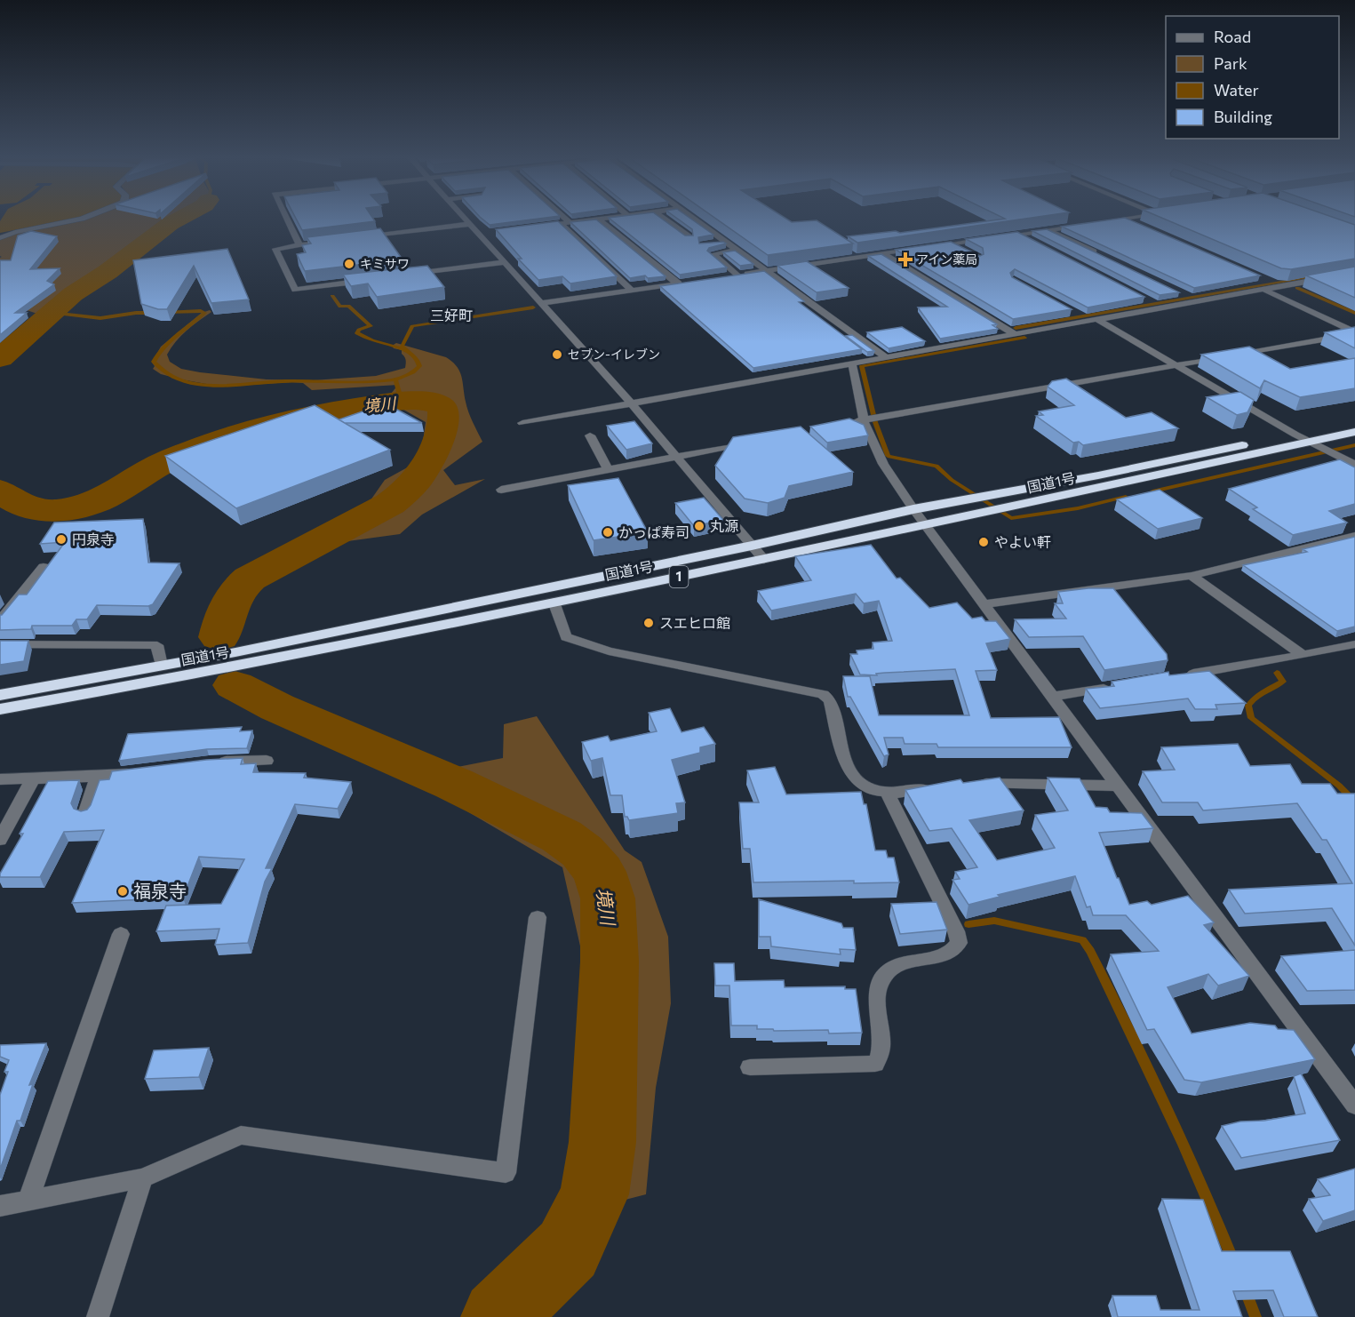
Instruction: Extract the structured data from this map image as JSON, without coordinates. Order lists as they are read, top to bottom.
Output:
{
  "streets": {
    "highway": ["国道1号", "1"]
  },
  "districts": ["三好町"],
  "water": ["境川"],
  "places": {
    "health": ["アイン薬局"],
    "other": [
      "キミサワ",
      "セブン-イレブン",
      "丸源",
      "かっぱ寿司",
      "円泉寺",
      "やよい軒",
      "スエヒロ館",
      "福泉寺"
    ]
  },
  "legend": [
    "Road",
    "Park",
    "Water",
    "Building"
  ]
}
